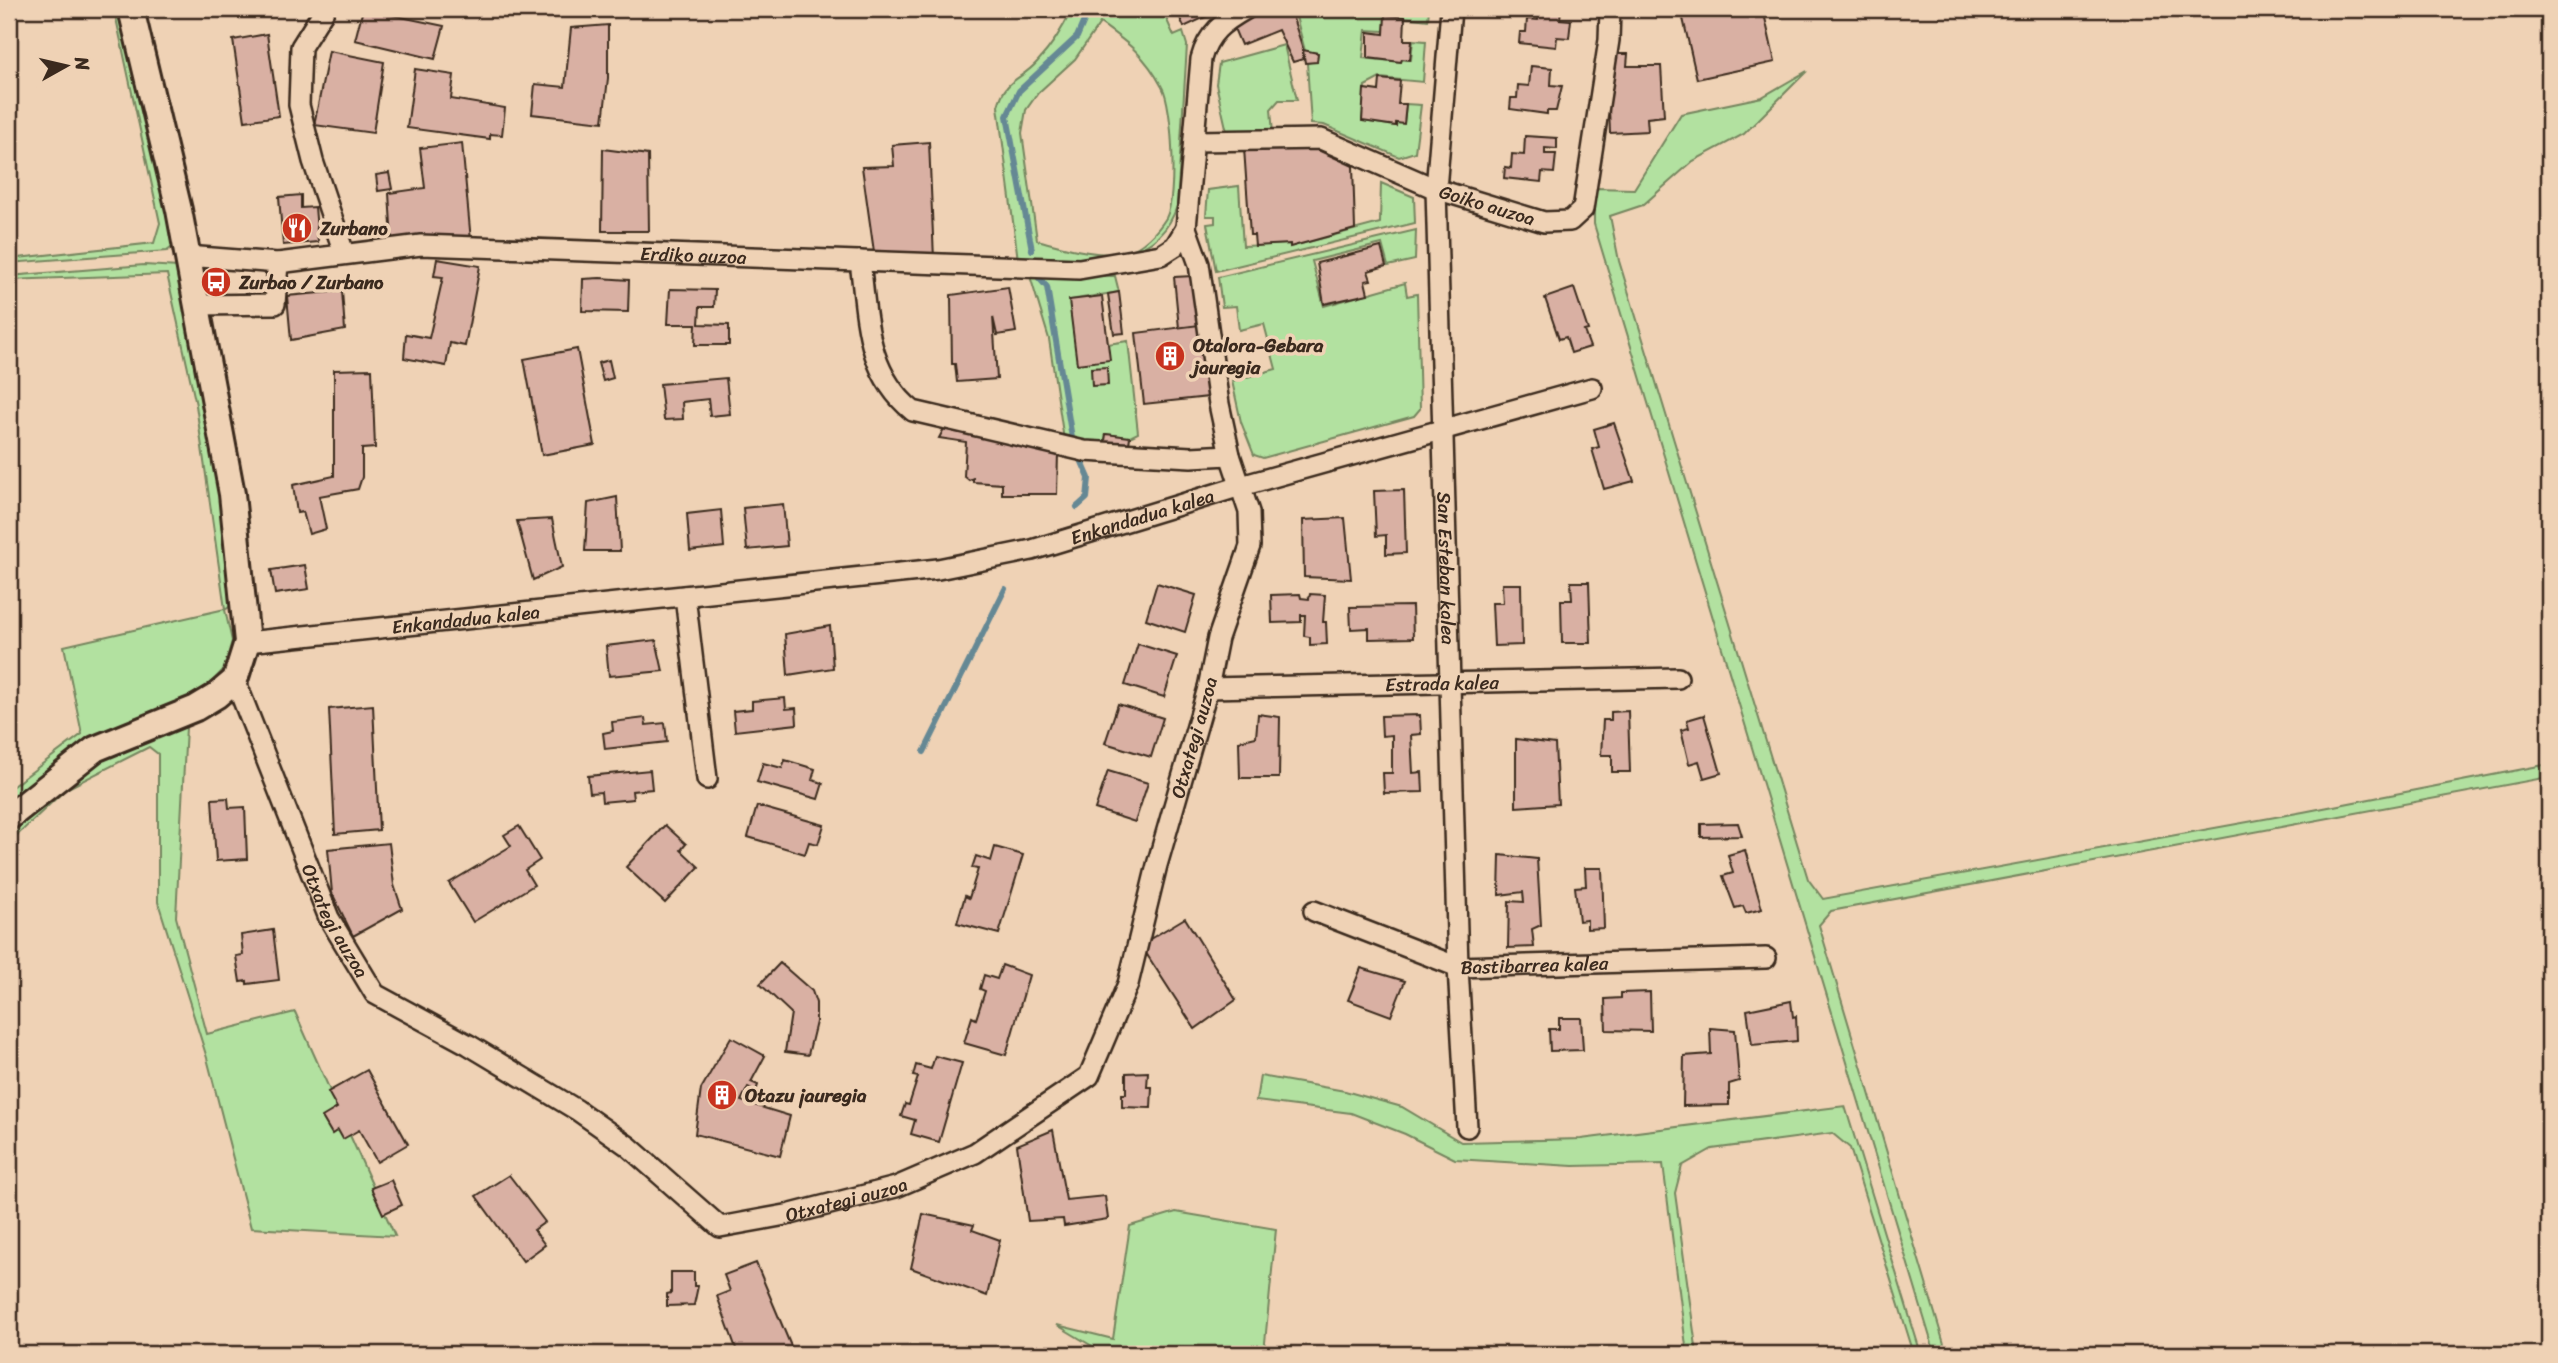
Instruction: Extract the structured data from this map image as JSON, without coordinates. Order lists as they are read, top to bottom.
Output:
{
  "streets": {
    "street": [
      "Goiko auzoa",
      "Erdiko auzoa",
      "Enkandadua kalea",
      "San Esteban kalea",
      "Estrada kalea",
      "Otxategi auzoa",
      "Bastibarrea kalea"
    ]
  },
  "crossings": [
    ["Goiko auzoa", "San Esteban kalea"],
    ["Enkandadua kalea", "San Esteban kalea"],
    ["Enkandadua kalea", "Otxategi auzoa"],
    ["San Esteban kalea", "Estrada kalea"],
    ["San Esteban kalea", "Bastibarrea kalea"],
    ["Estrada kalea", "Otxategi auzoa"]
  ],
  "places": {
    "restaurant": ["Zurbano"],
    "bus stop": ["Zurbao / Zurbano"],
    "building": ["Otalora-Gebara jauregia", "Otazu jauregia"]
  },
  "north": "right"
}
